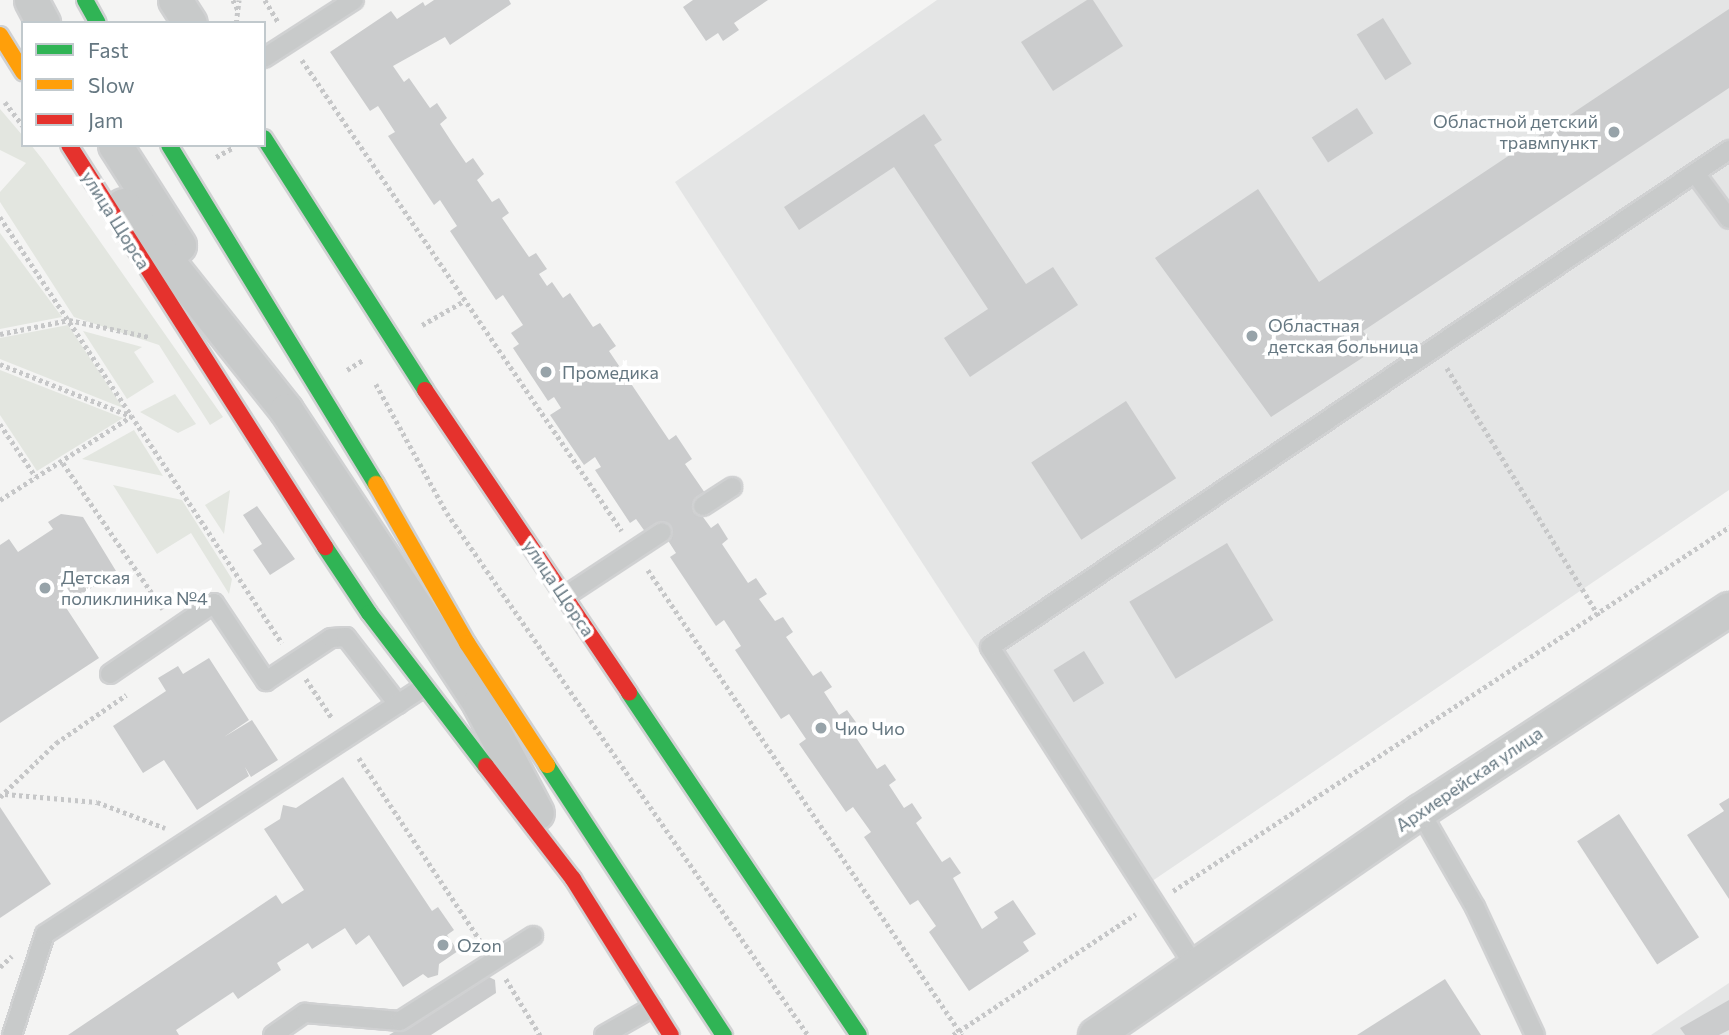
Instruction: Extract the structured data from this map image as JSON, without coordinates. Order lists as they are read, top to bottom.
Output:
{
  "streets": {
    "main road": ["улица Щорса"],
    "street": ["Архиерейская улица"]
  },
  "places": [
    "Областной детский травмпункт",
    "Областная детская больница",
    "Промедика",
    "Детская поликлиника №4",
    "Чио Чио",
    "Ozon"
  ],
  "legend": ["Fast", "Slow", "Jam"]
}
